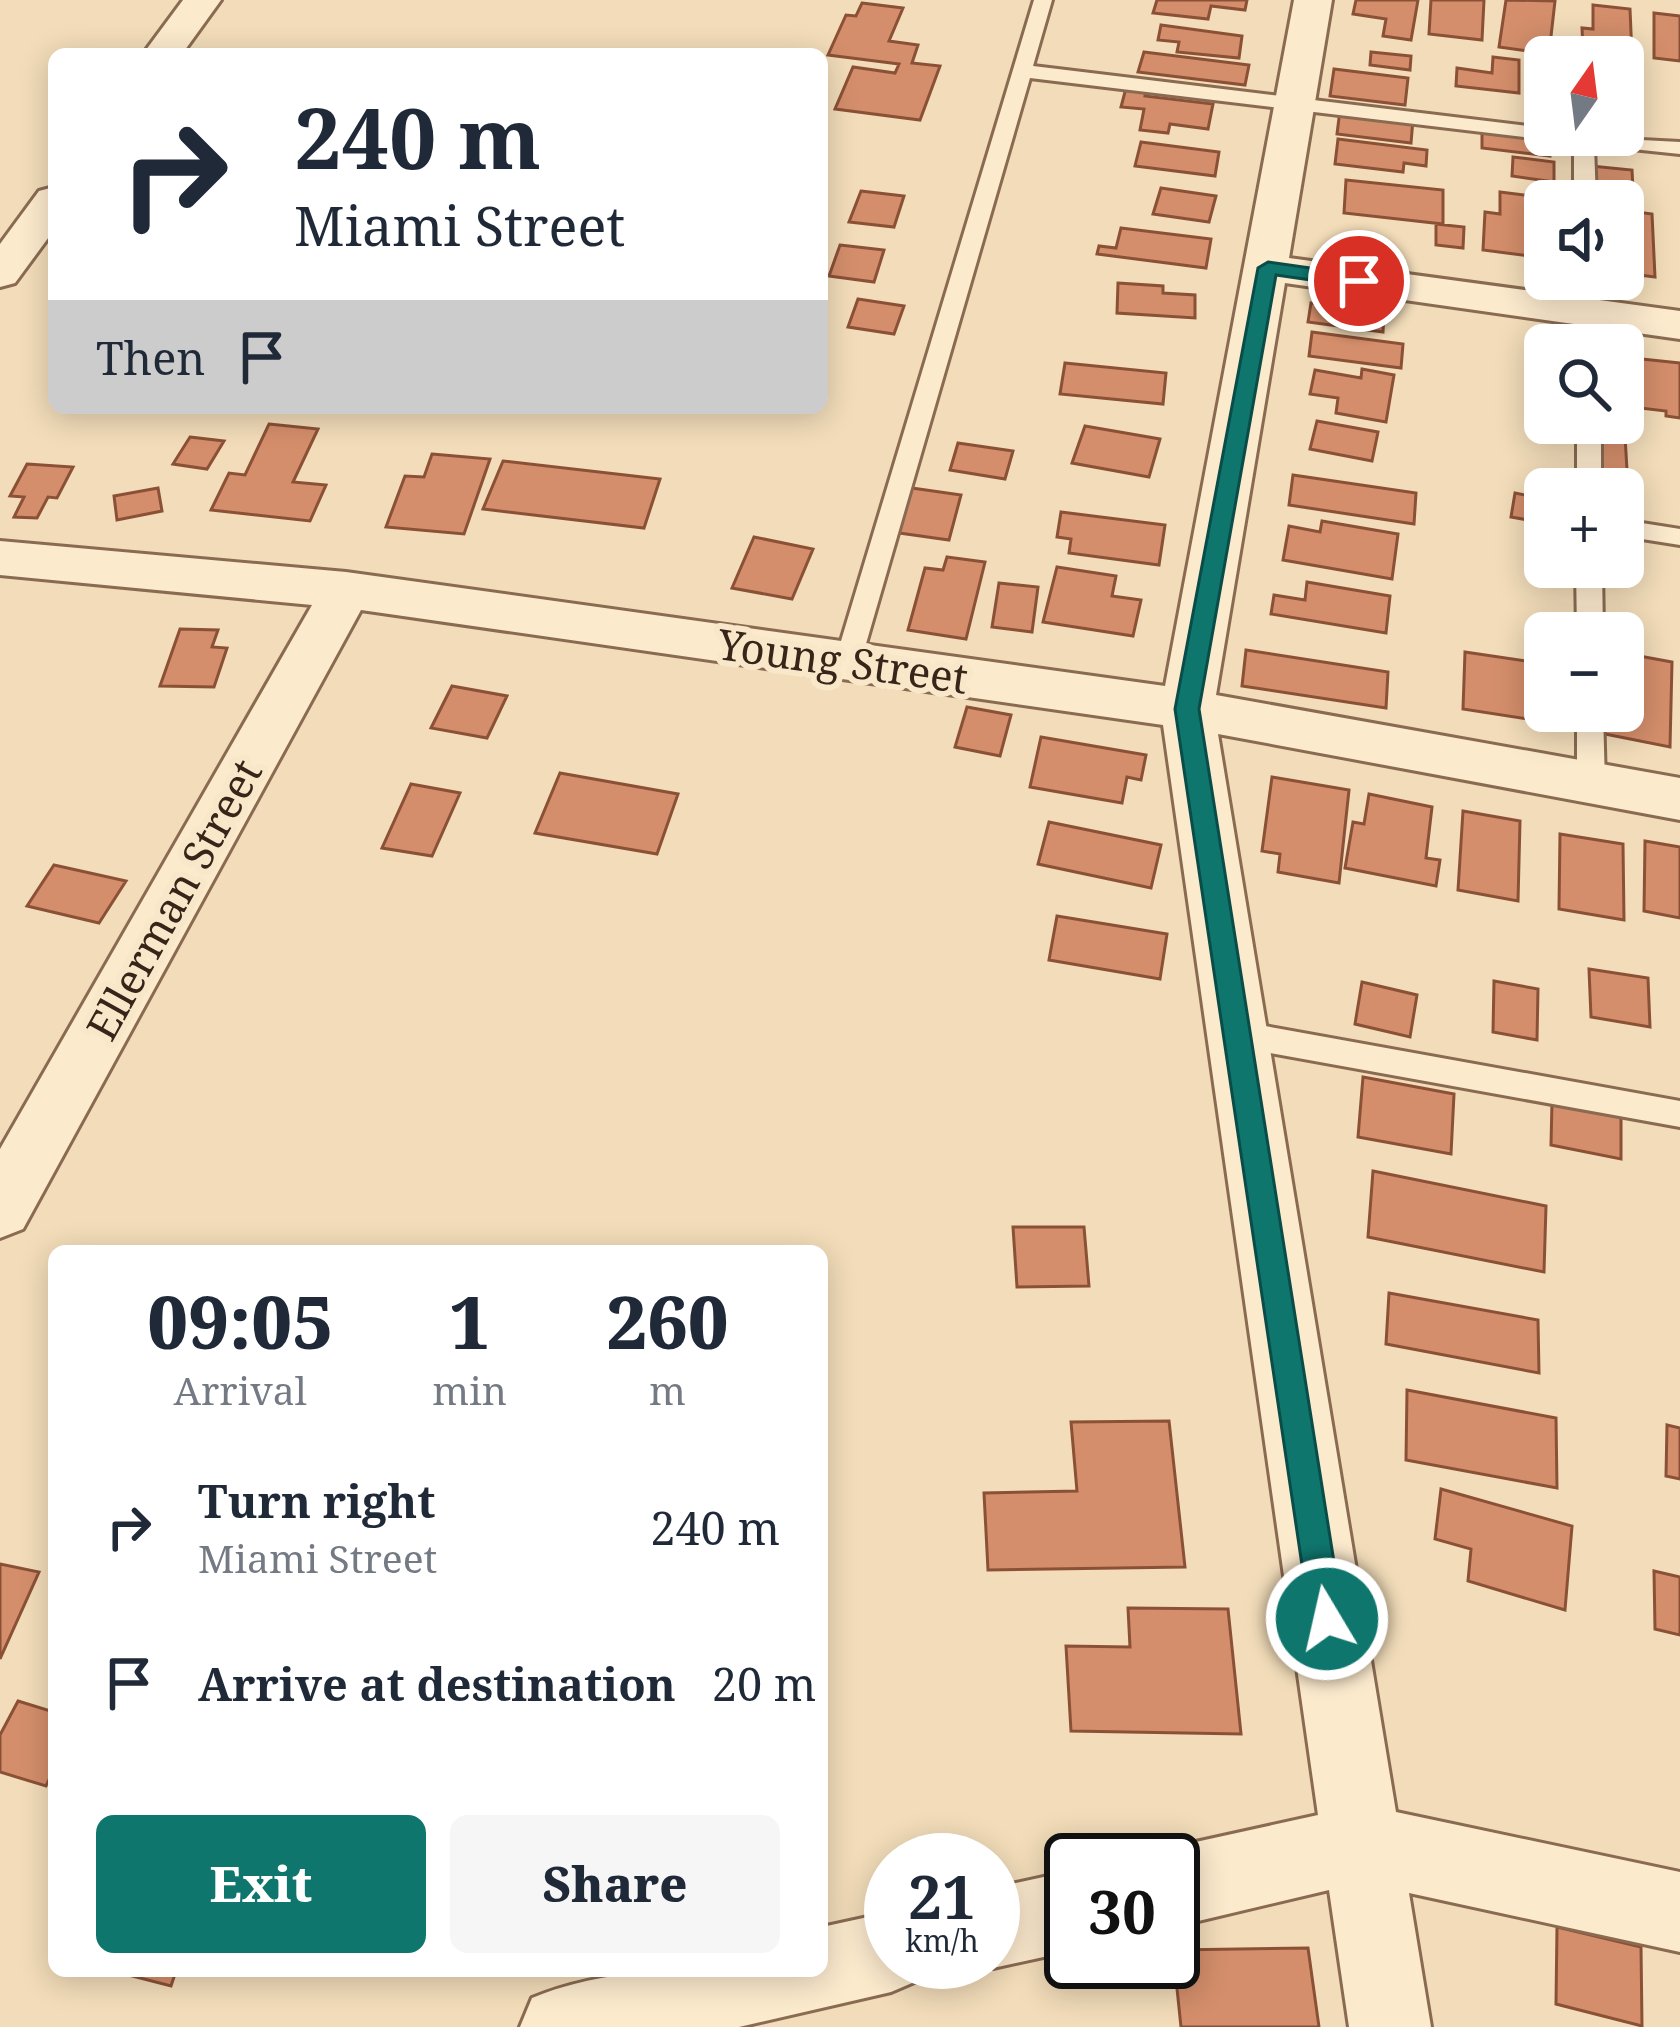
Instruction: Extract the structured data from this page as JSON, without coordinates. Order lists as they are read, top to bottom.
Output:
{
  "streets": {
    "street": ["Young Street", "Ellerman Street"]
  },
  "crossings": [
    ["Young Street", "Ellerman Street"]
  ],
  "north": "top",
  "page": {
    "map_buttons": ["+", "−"],
    "turn": ["240 m", "Miami Street"],
    "then": "Then",
    "eta": [
      "09:05",
      "Arrival",
      "1",
      "min",
      "260",
      "m"
    ],
    "list": [
      {
        "name": "Turn right",
        "note": "Miami Street",
        "value": "240 m"
      },
      {
        "name": "Arrive at destination",
        "value": "20 m"
      }
    ],
    "buttons": ["Exit", "Share"],
    "speed": "21 km/h",
    "limit": "30"
  }
}
